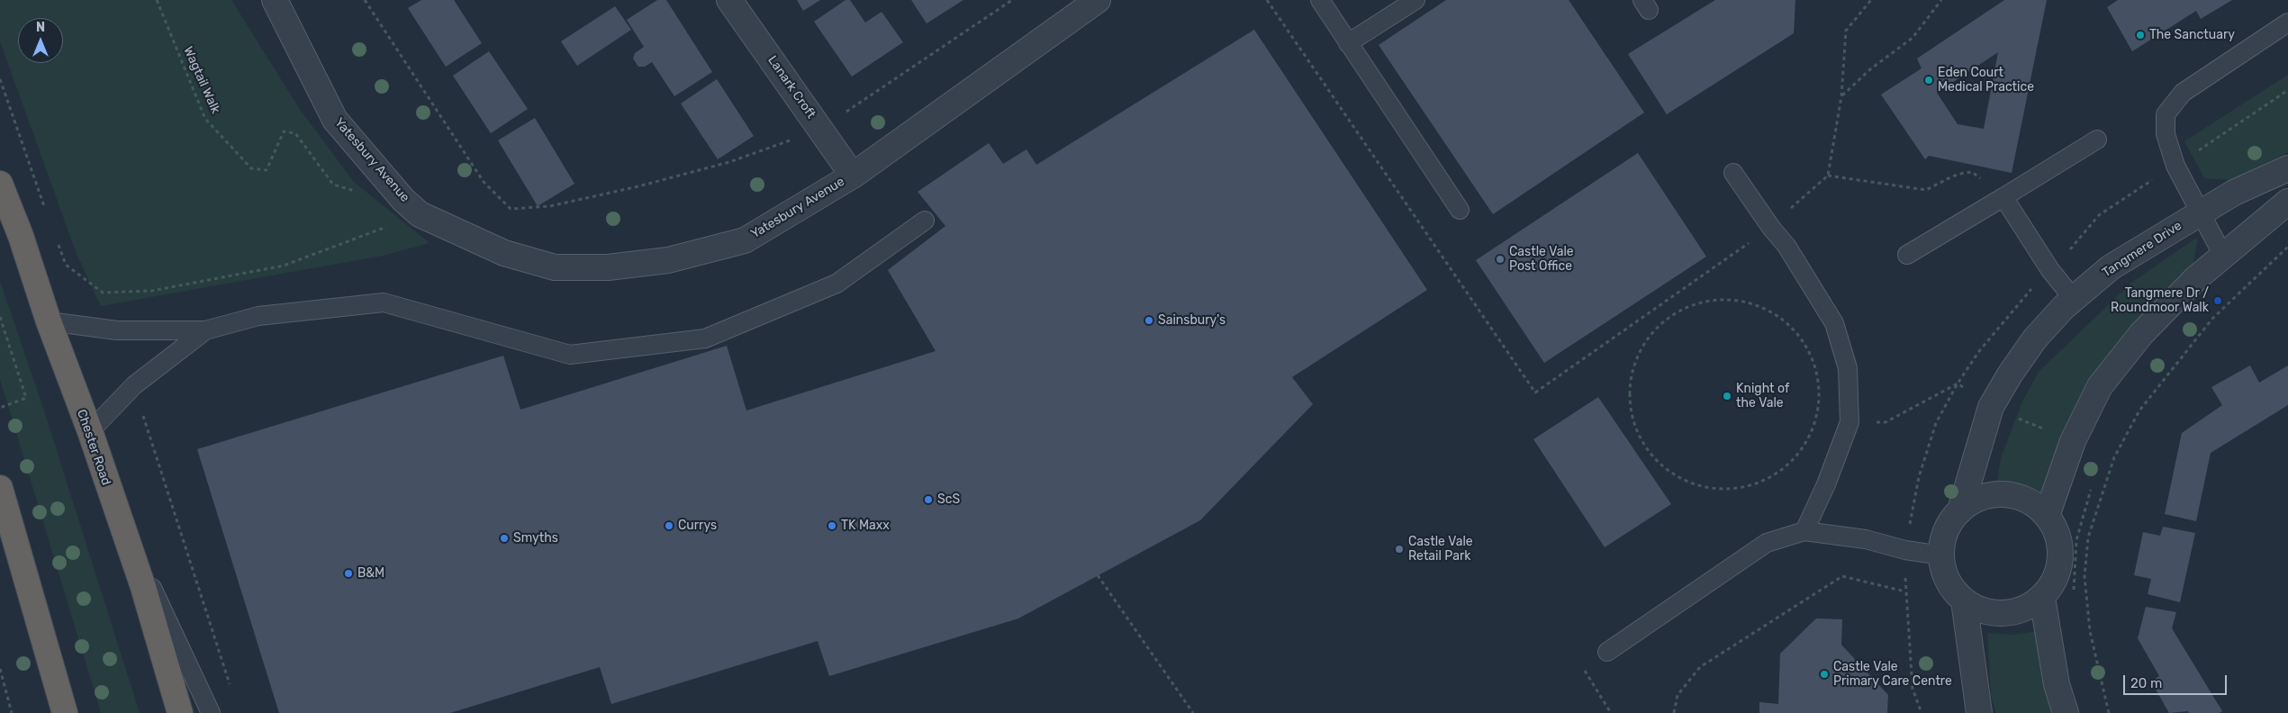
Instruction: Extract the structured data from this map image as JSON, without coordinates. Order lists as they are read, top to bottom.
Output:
{
  "streets": {
    "highway": ["Chester Road"],
    "street": ["Lanark Croft", "Yatesbury Avenue", "Tangmere Drive"],
    "path": ["Wagtail Walk"]
  },
  "crossings": [
    ["Lanark Croft", "Yatesbury Avenue"]
  ],
  "places": [
    "The Sanctuary",
    "Eden Court Medical Practice",
    "Castle Vale Post Office",
    "Tangmere Dr / Roundmoor Walk",
    "Sainsbury's",
    "Knight of the Vale",
    "ScS",
    "Currys",
    "TK Maxx",
    "Smyths",
    "Castle Vale Retail Park",
    "B&M",
    "Castle Vale Primary Care Centre"
  ],
  "scale_bar": "20 m",
  "north": "top"
}
